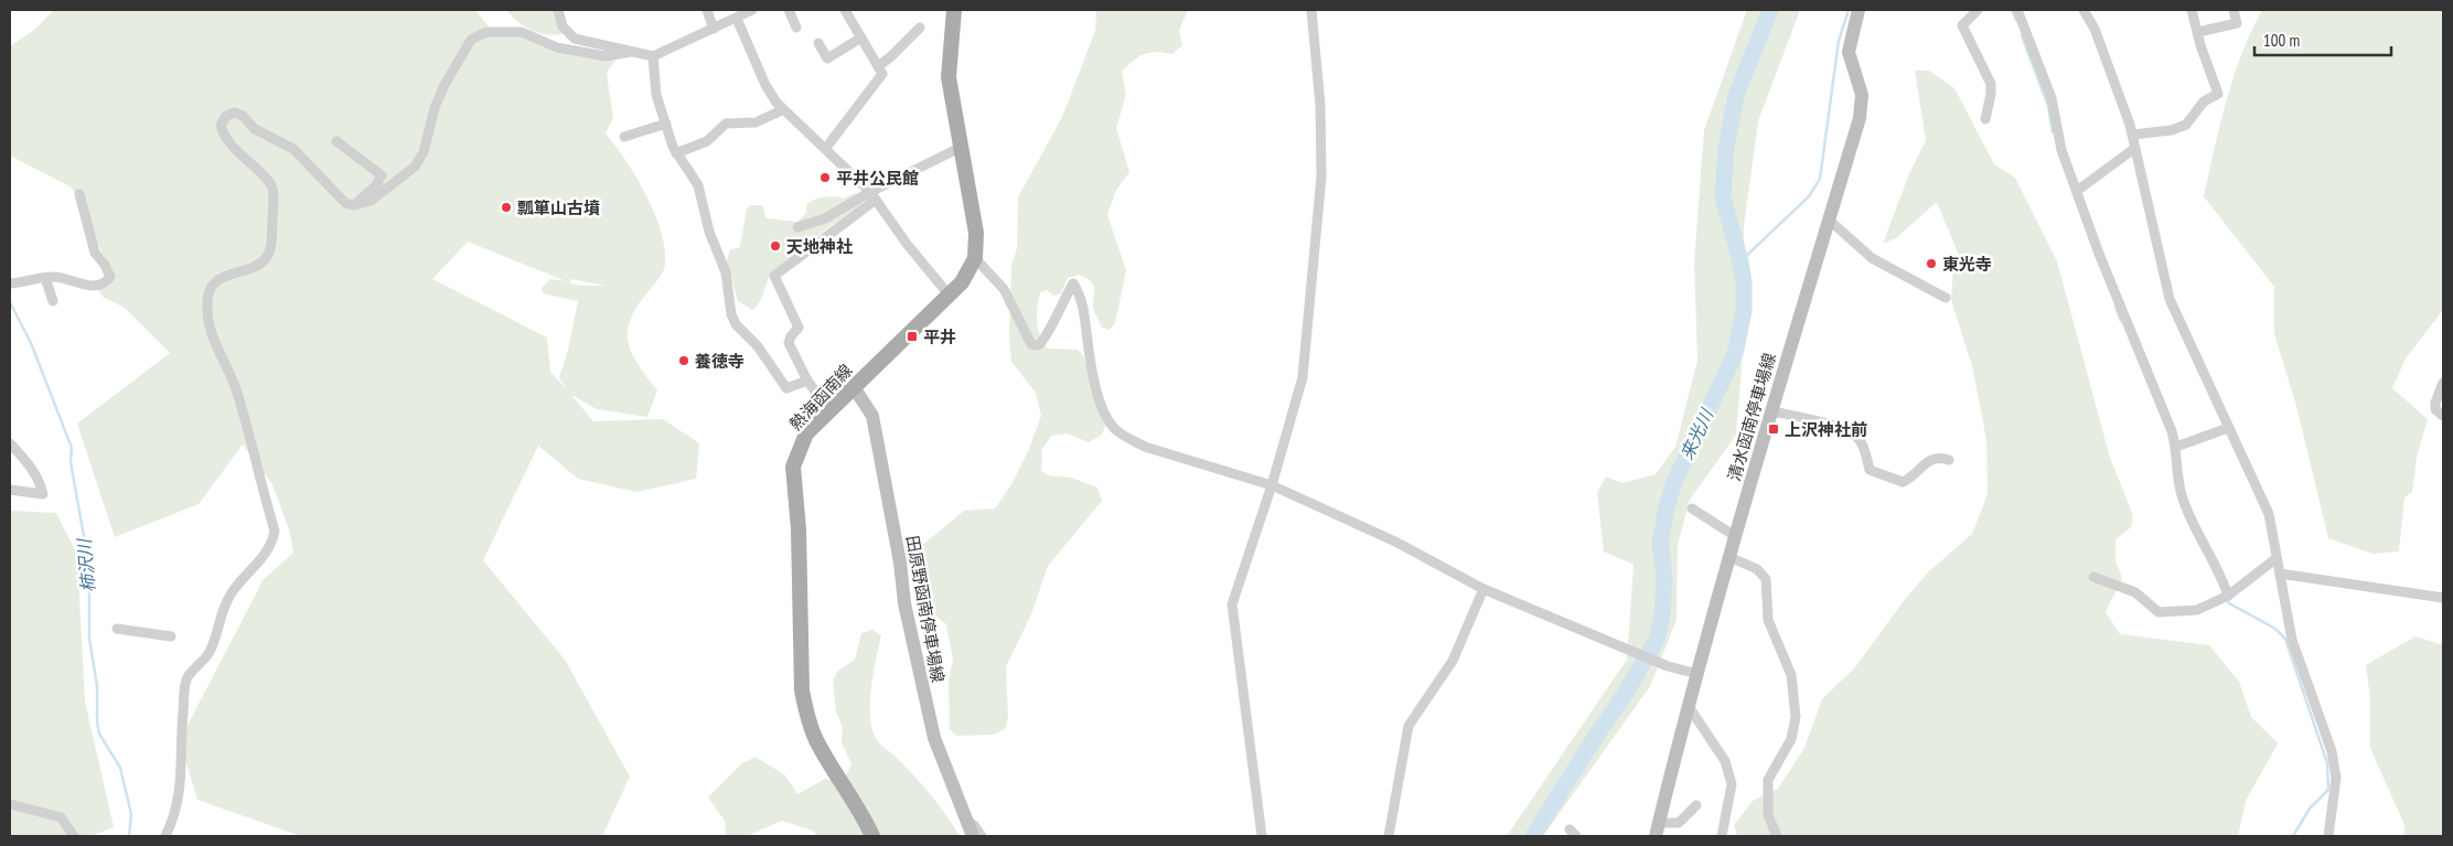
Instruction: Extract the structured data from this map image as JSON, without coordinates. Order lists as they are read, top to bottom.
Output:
{
  "streets": {
    "main road": ["熱海函南線", "清水函南停車場線", "田原野函南停車場線"]
  },
  "crossings": [
    ["熱海函南線", "田原野函南停車場線"]
  ],
  "water": ["来光川", "柿沢川"],
  "places": {
    "other": [
      "平井公民館",
      "瓢箪山古墳",
      "天地神社",
      "東光寺",
      "養徳寺"
    ],
    "transit": ["平井", "上沢神社前"]
  },
  "scale_bar": "100 m"
}
